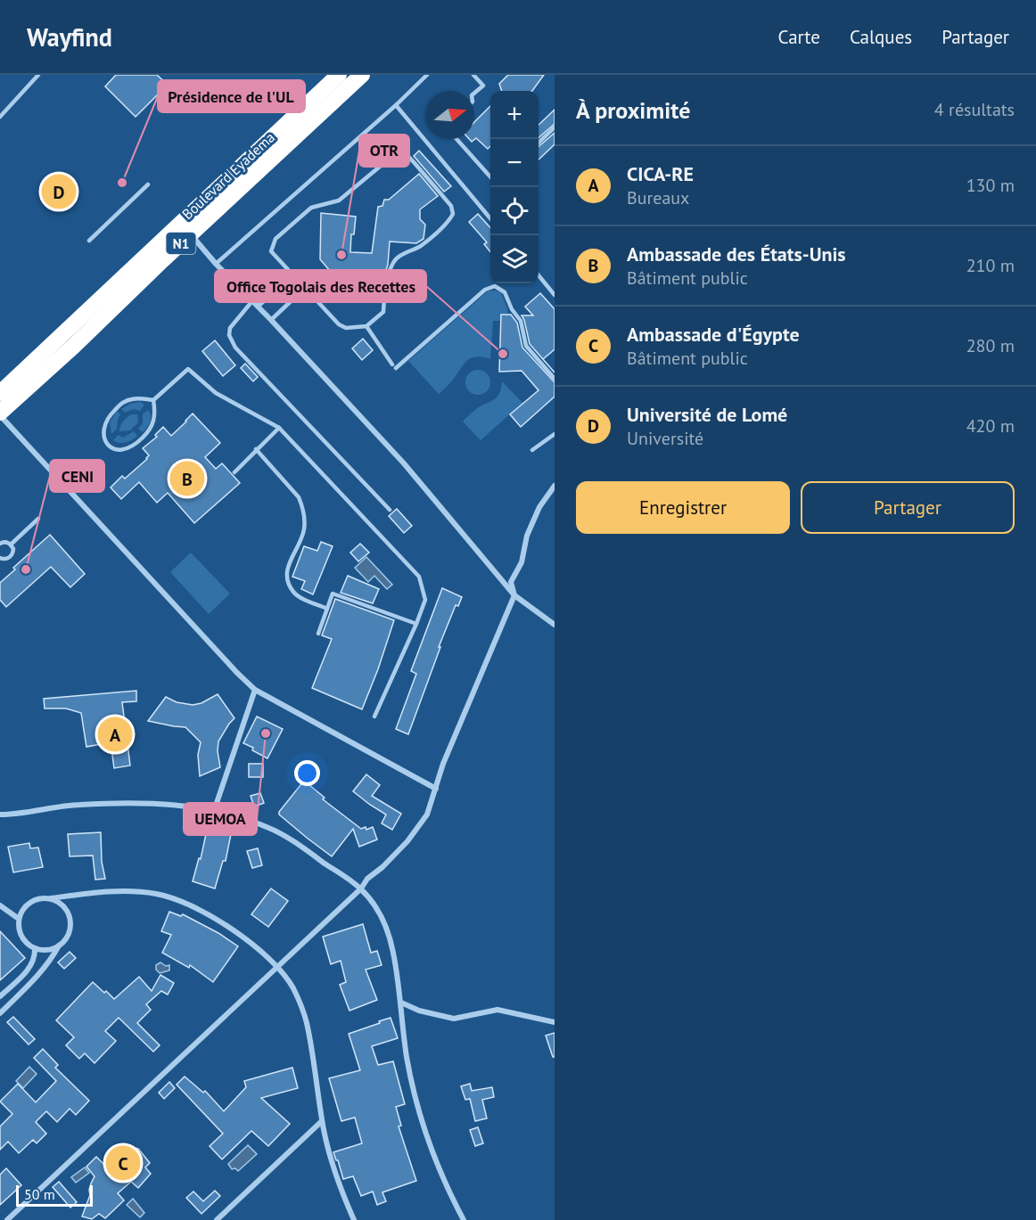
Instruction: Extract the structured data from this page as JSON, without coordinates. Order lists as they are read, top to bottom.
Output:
{
  "streets": {
    "highway": ["Boulevard Eyadema", "N1"]
  },
  "places": [
    "Présidence de l'UL",
    "OTR",
    "Office Togolais des Recettes",
    "CENI",
    "UEMOA"
  ],
  "scale_bar": "50 m",
  "north": "right",
  "page": {
    "header": "Wayfind",
    "nav": ["Carte", "Calques", "Partager"],
    "heading": ["À proximité", "4 résultats"],
    "map_buttons": ["+", "−"],
    "list": [
      {
        "mark": "A",
        "name": "CICA-RE",
        "note": "Bureaux",
        "value": "130 m"
      },
      {
        "mark": "B",
        "name": "Ambassade des États-Unis",
        "note": "Bâtiment public",
        "value": "210 m"
      },
      {
        "mark": "C",
        "name": "Ambassade d'Égypte",
        "note": "Bâtiment public",
        "value": "280 m"
      },
      {
        "mark": "D",
        "name": "Université de Lomé",
        "note": "Université",
        "value": "420 m"
      }
    ],
    "pins": [
      "D",
      "B",
      "A",
      "C"
    ],
    "buttons": ["Enregistrer", "Partager"],
    "scale": "50 m"
  }
}
